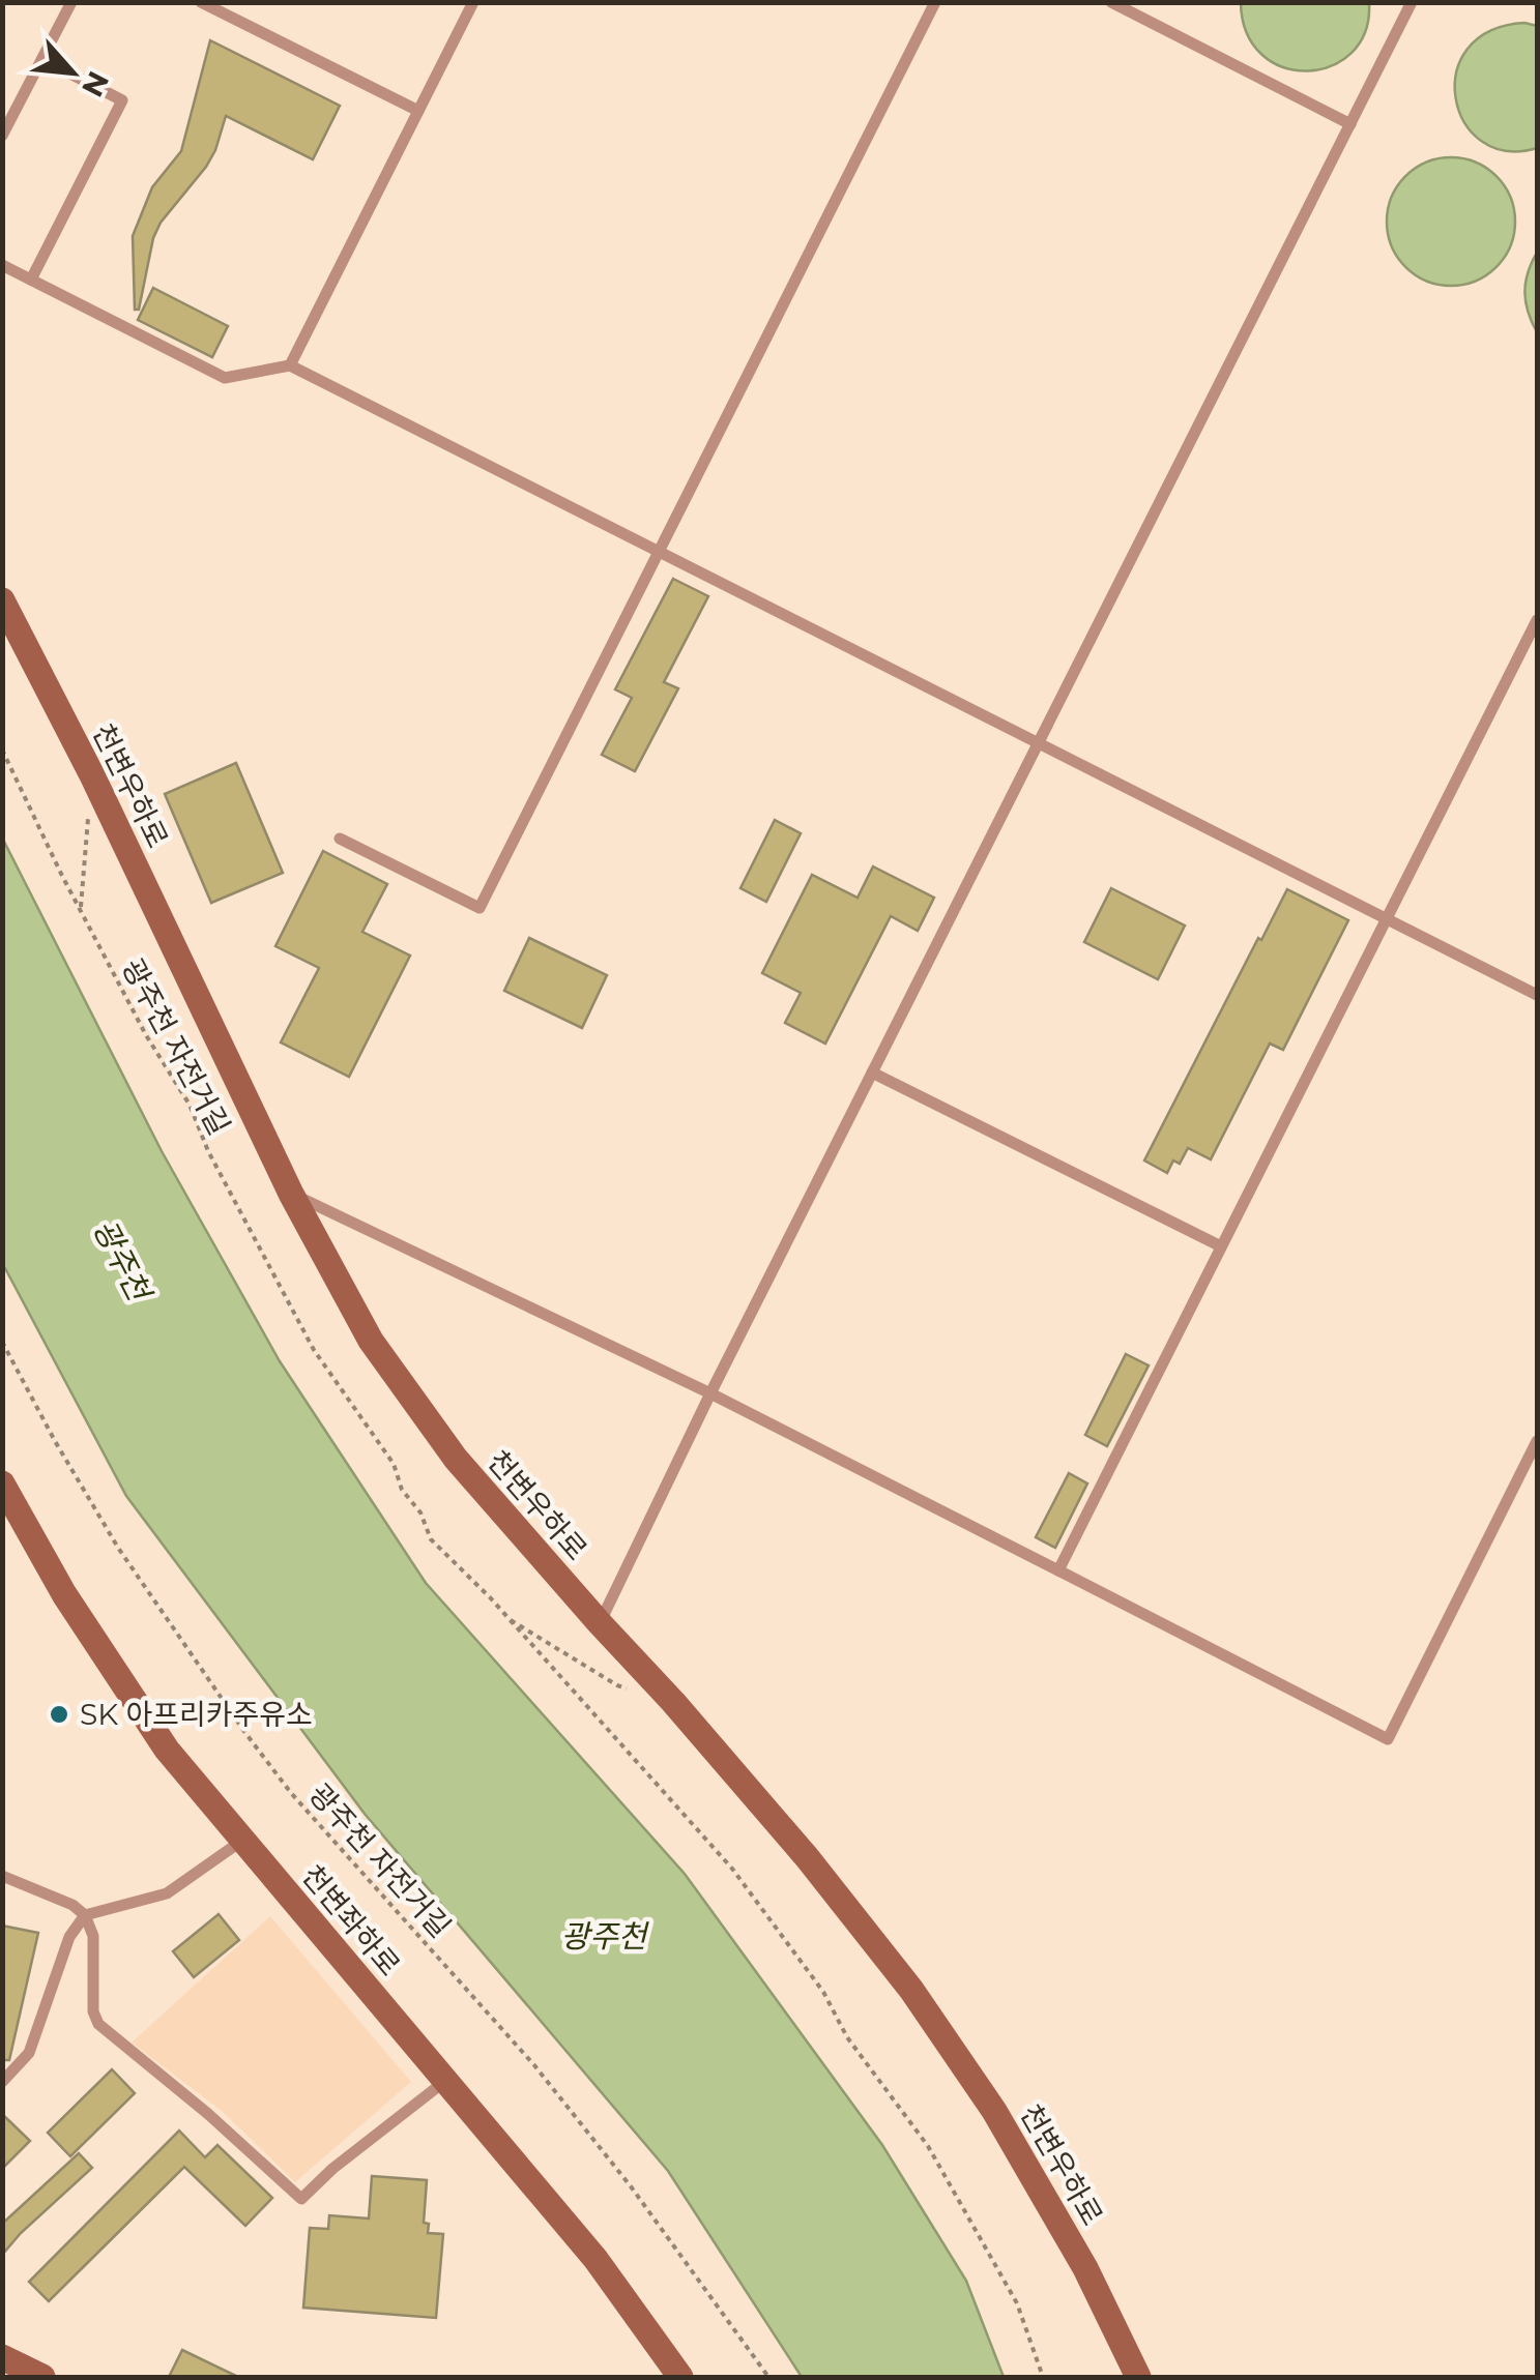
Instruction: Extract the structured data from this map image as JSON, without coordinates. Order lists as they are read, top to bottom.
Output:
{
  "streets": {
    "street": ["천변우하로", "천변좌하로"],
    "path": ["광주천 자전거길"]
  },
  "water": ["광주천"],
  "places": ["SK 아프리카주유소"],
  "north": "bottom right"
}
